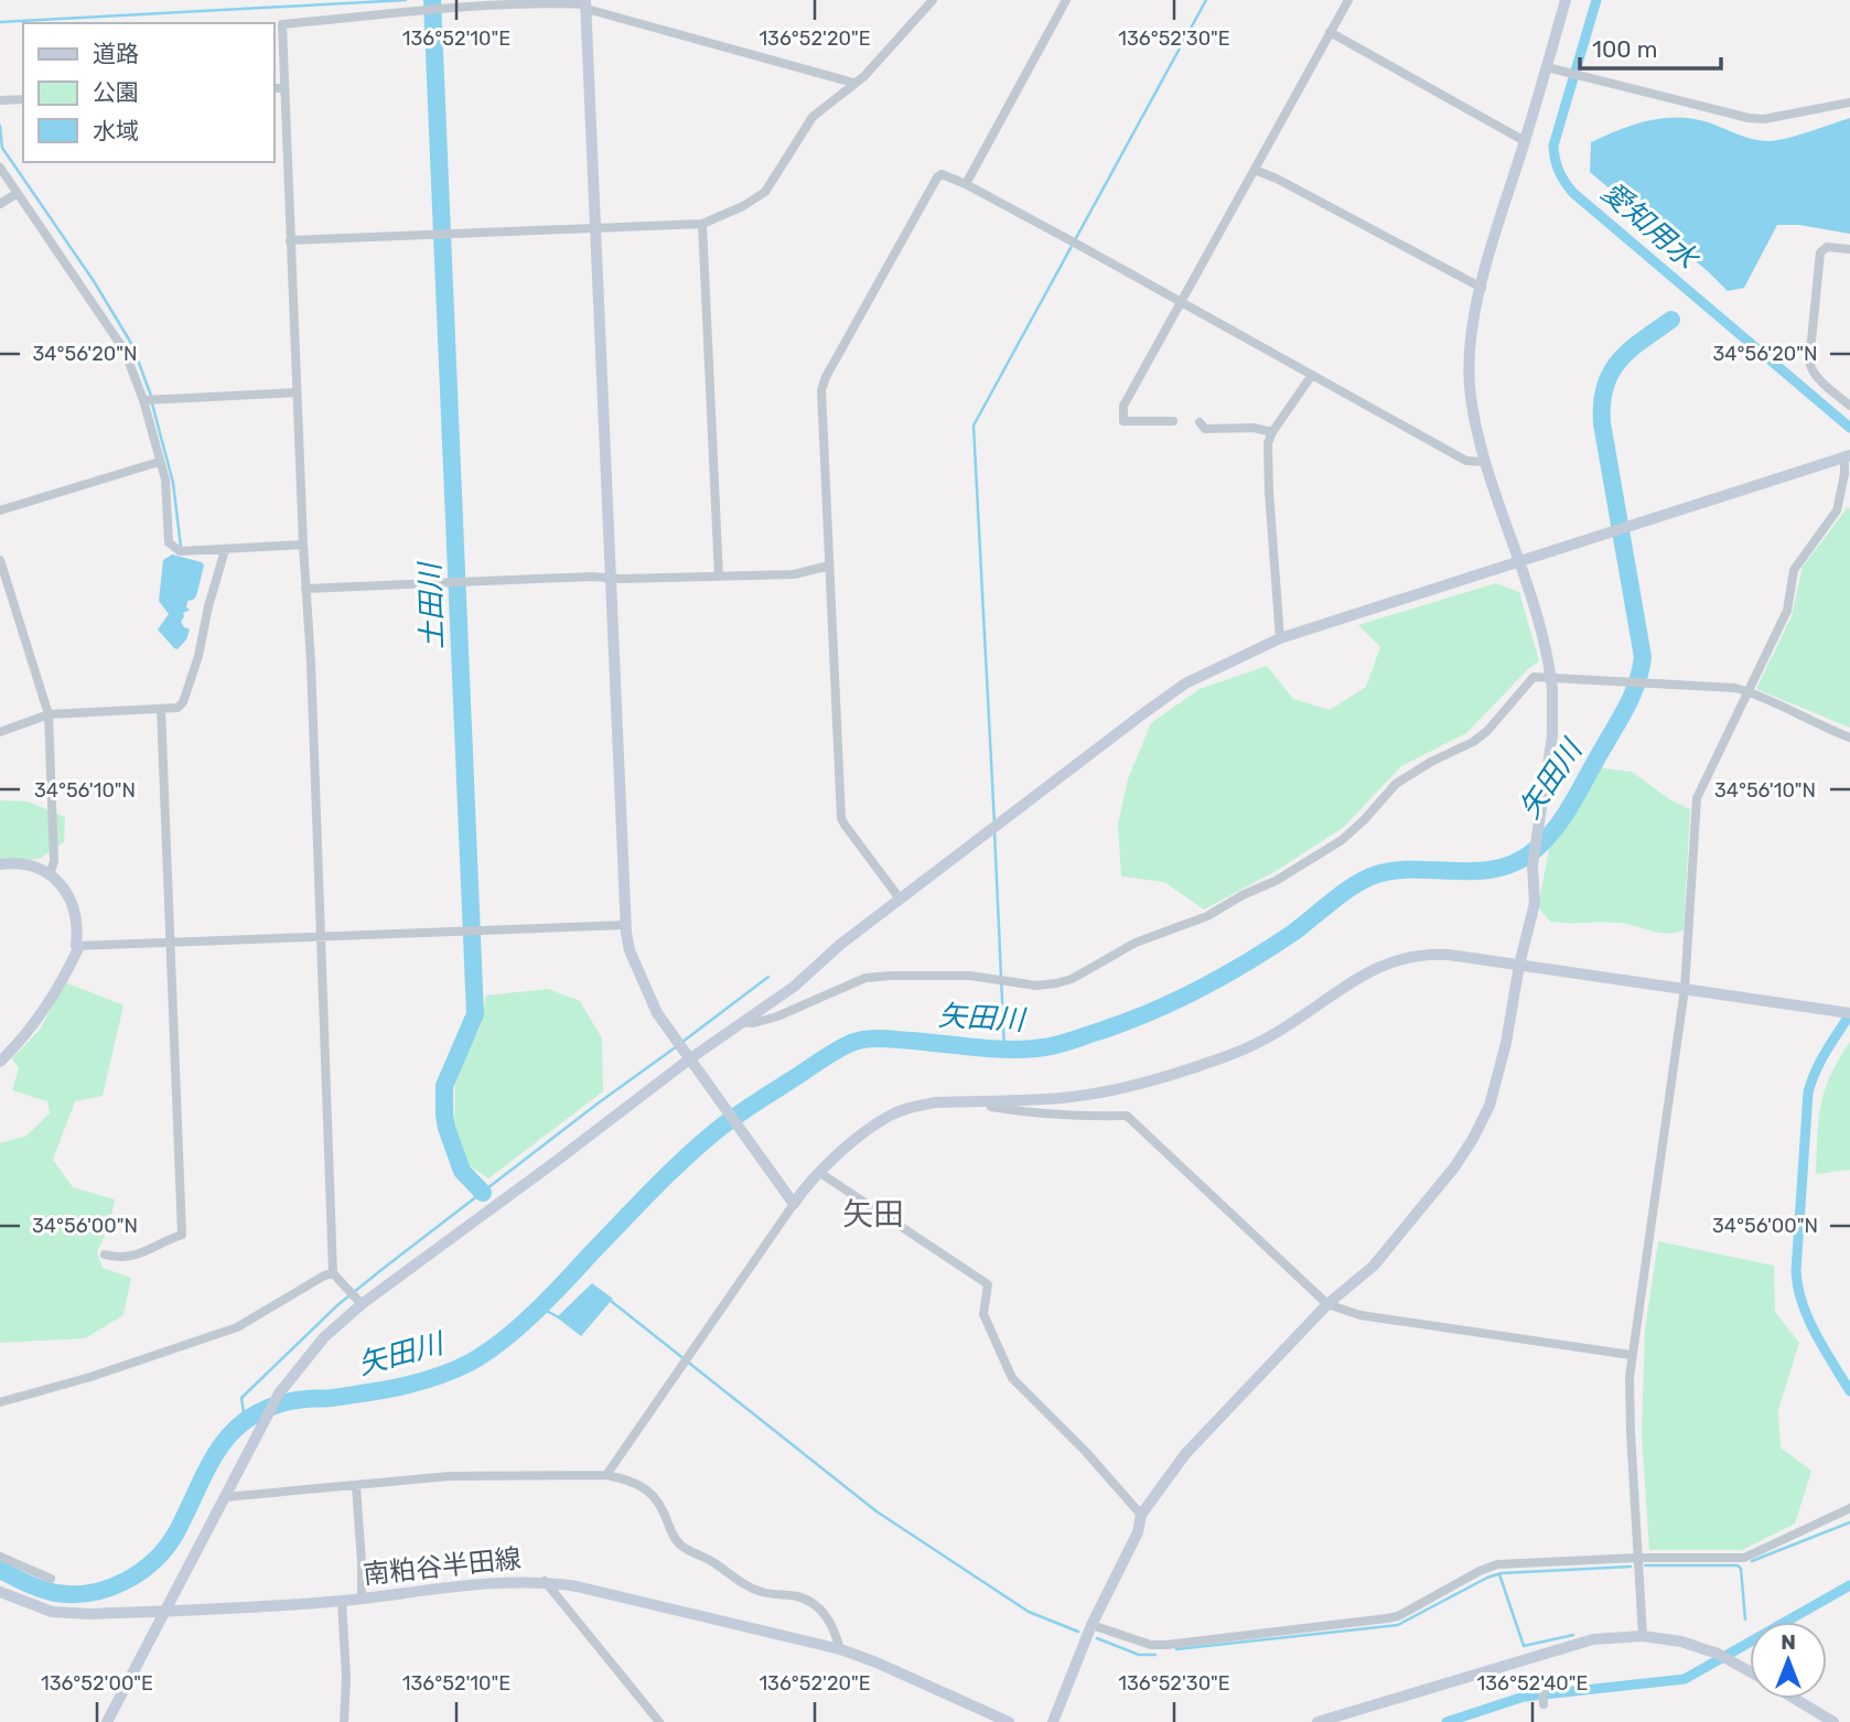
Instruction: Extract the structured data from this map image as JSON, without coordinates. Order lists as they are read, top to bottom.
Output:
{
  "streets": {
    "street": ["南粕谷半田線"]
  },
  "districts": ["矢田"],
  "water": ["愛知用水", "土田川", "矢田川"],
  "legend": ["道路", "公園", "水域"],
  "scale_bar": "100 m",
  "north": "top",
  "coordinates": [
    "136°52'10\"E",
    "136°52'20\"E",
    "136°52'30\"E",
    "34°56'20\"N",
    "34°56'10\"N",
    "34°56'00\"N",
    "136°52'00\"E",
    "136°52'40\"E"
  ]
}
